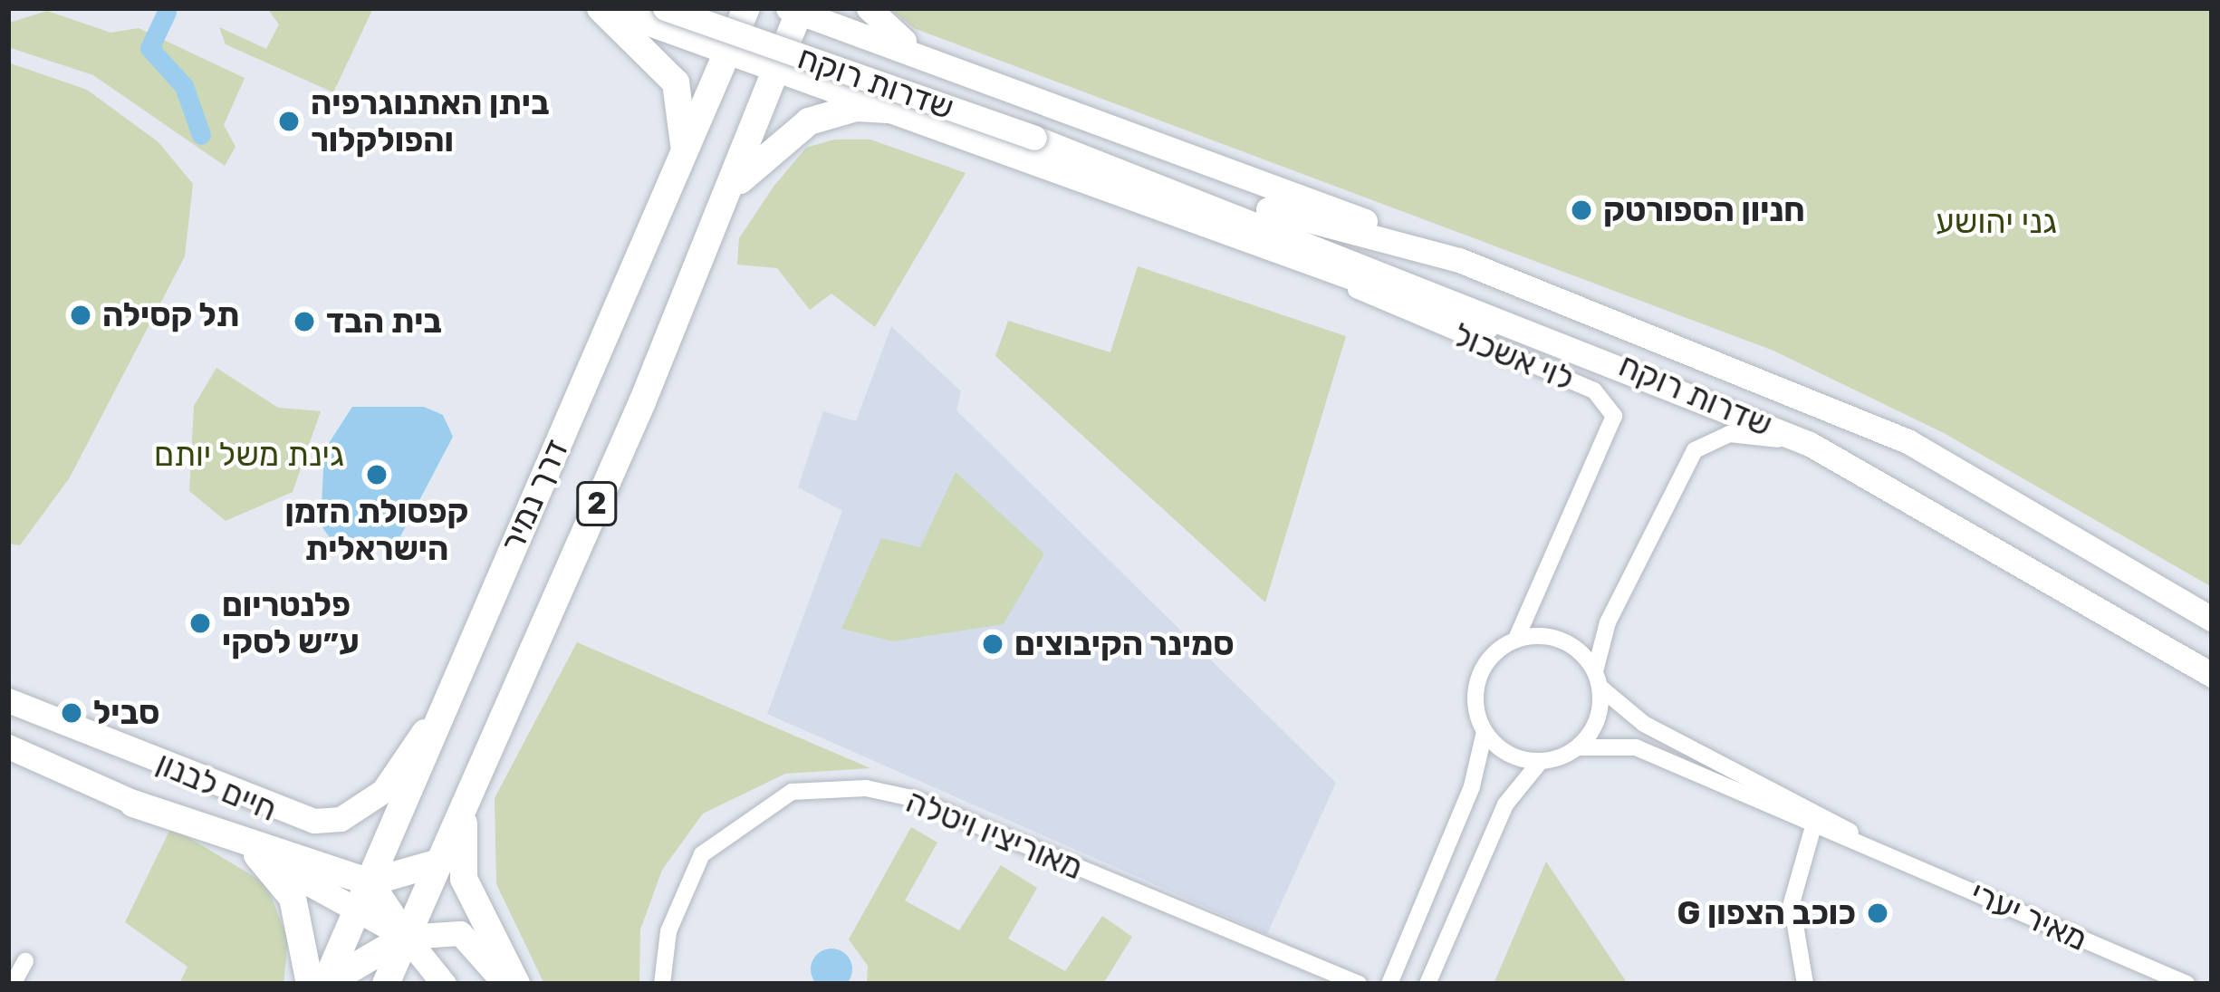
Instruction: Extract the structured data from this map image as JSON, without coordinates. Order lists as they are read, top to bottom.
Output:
{
  "streets": {
    "highway": ["דרך נמיר", "2"],
    "main road": ["שדרות רוקח", "חיים לבנון"],
    "street": ["לוי אשכול", "מאוריציו ויטלה", "מאיר יערי"]
  },
  "crossings": [
    ["לוי אשכול", "מאיר יערי"],
    ["דרך נמיר", "חיים לבנון"]
  ],
  "parks": ["גני יהושע", "גינת משל יותם"],
  "places": [
    "ביתן האתנוגרפיה והפולקלור",
    "חניון הספורטק",
    "תל קסילה",
    "בית הבד",
    "קפסולת הזמן הישראלית",
    "פלנטריום ע״ש לסקי",
    "סמינר הקיבוצים",
    "סביל",
    "G כוכב הצפון"
  ]
}
